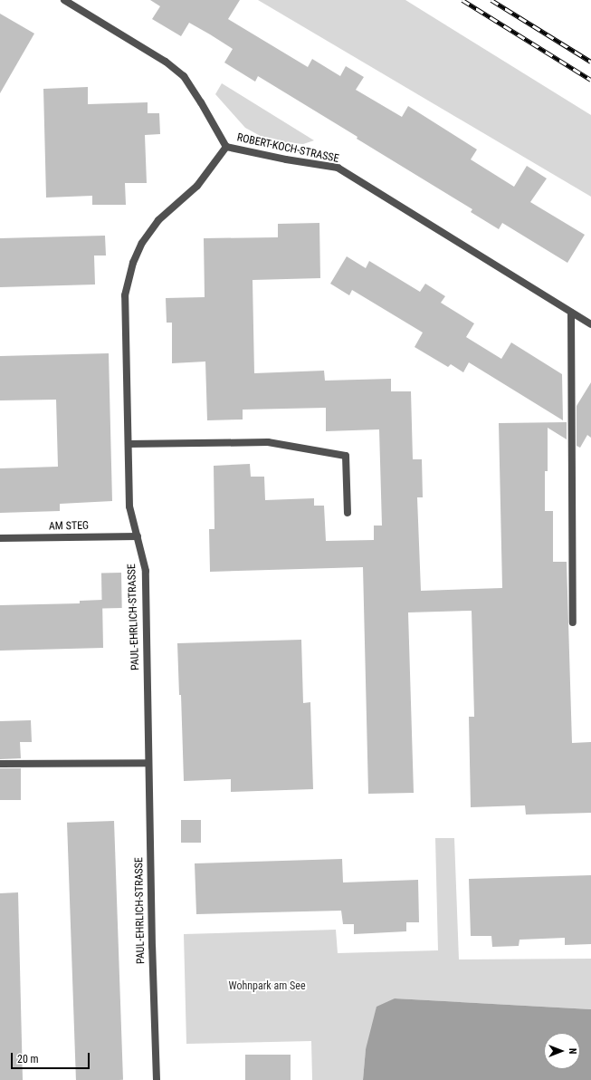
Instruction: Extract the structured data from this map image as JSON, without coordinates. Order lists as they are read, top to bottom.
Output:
{
  "streets": {
    "street": ["ROBERT-KOCH-STRASSE", "AM STEG", "PAUL-EHRLICH-STRASSE"]
  },
  "crossings": [
    ["ROBERT-KOCH-STRASSE", "PAUL-EHRLICH-STRASSE"],
    ["AM STEG", "PAUL-EHRLICH-STRASSE"]
  ],
  "parks": ["Wohnpark am See"],
  "scale_bar": "20 m",
  "north": "right"
}
